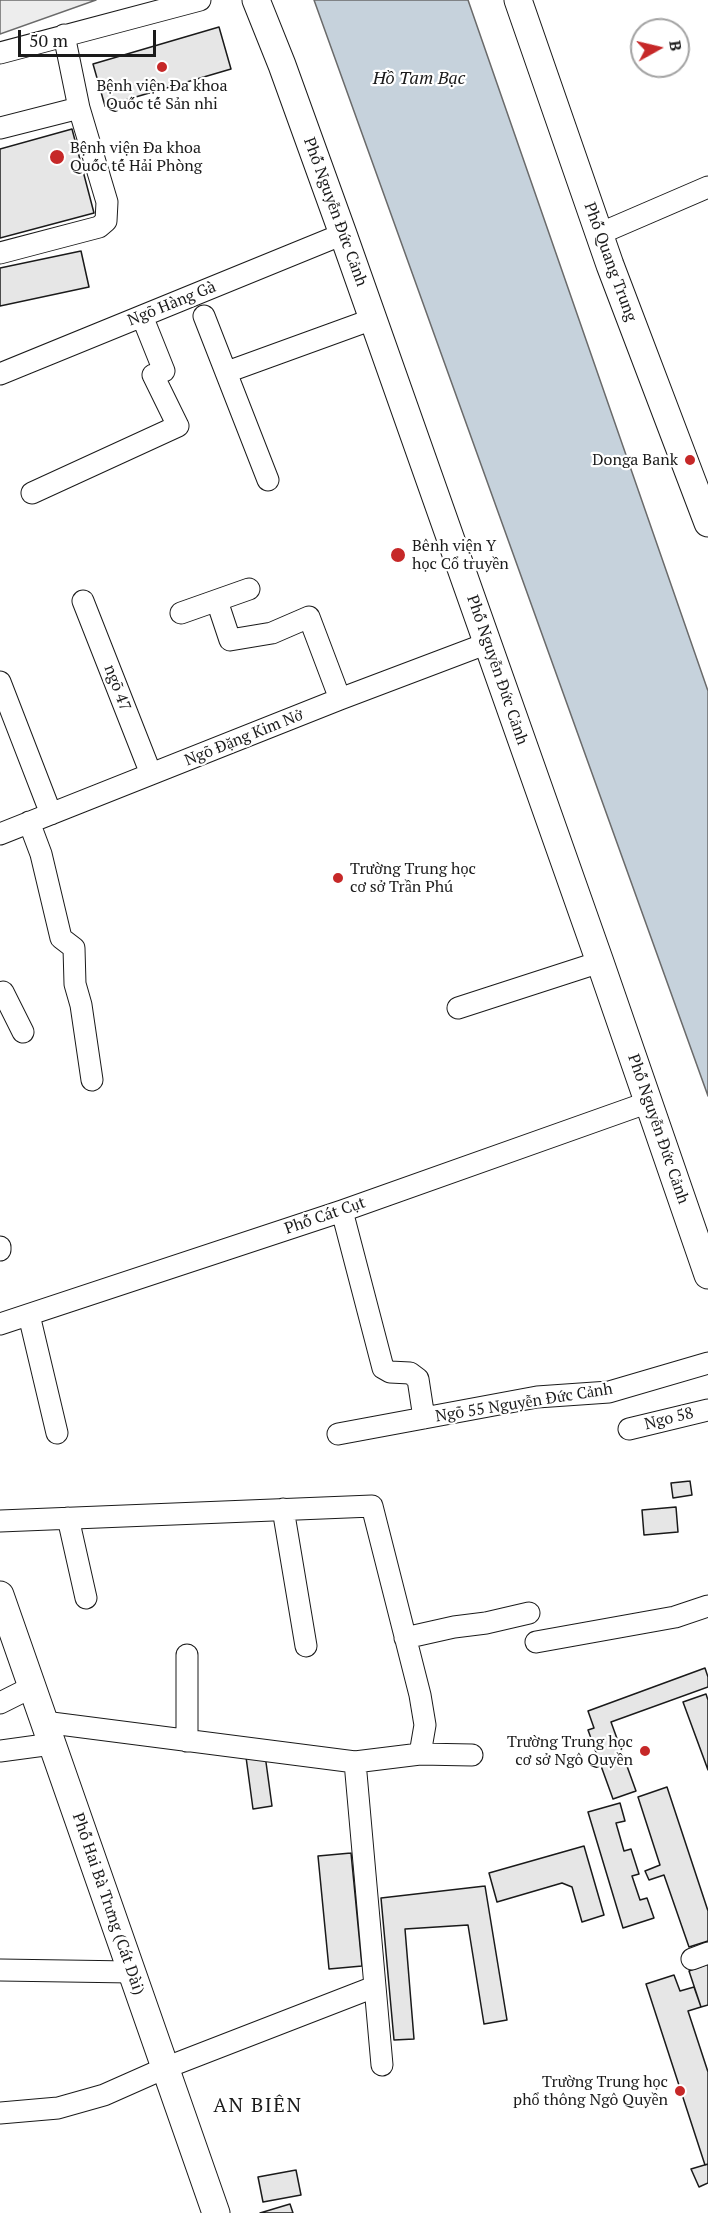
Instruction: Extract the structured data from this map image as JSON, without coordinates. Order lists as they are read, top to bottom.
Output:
{
  "streets": {
    "main road": ["Phố Nguyễn Đức Cảnh", "Phố Quang Trung", "Phố Hai Bà Trưng (Cát Dài)"],
    "street": [
      "Ngõ Hàng Gà",
      "ngõ 47",
      "Ngõ Đặng Kim Nở",
      "Phố Cát Cụt",
      "Ngõ 55 Nguyễn Đức Cảnh",
      "Ngo 58"
    ]
  },
  "crossings": [
    ["Phố Nguyễn Đức Cảnh", "Ngõ Hàng Gà"],
    ["Phố Nguyễn Đức Cảnh", "Ngõ Đặng Kim Nở"],
    ["Phố Nguyễn Đức Cảnh", "Phố Cát Cụt"],
    ["ngõ 47", "Ngõ Đặng Kim Nở"]
  ],
  "districts": ["AN BIÊN"],
  "water": ["Hồ Tam Bạc"],
  "places": [
    "Bệnh viện Đa khoa Quốc tế Sản nhi",
    "Bệnh viện Đa khoa Quốc tế Hải Phòng",
    "Donga Bank",
    "Bênh viện Y học Cổ truyền",
    "Trường Trung học cơ sở Trần Phú",
    "Trường Trung học cơ sở Ngô Quyền",
    "Trường Trung học phổ thông Ngô Quyền"
  ],
  "scale_bar": "50 m",
  "north": "right"
}
